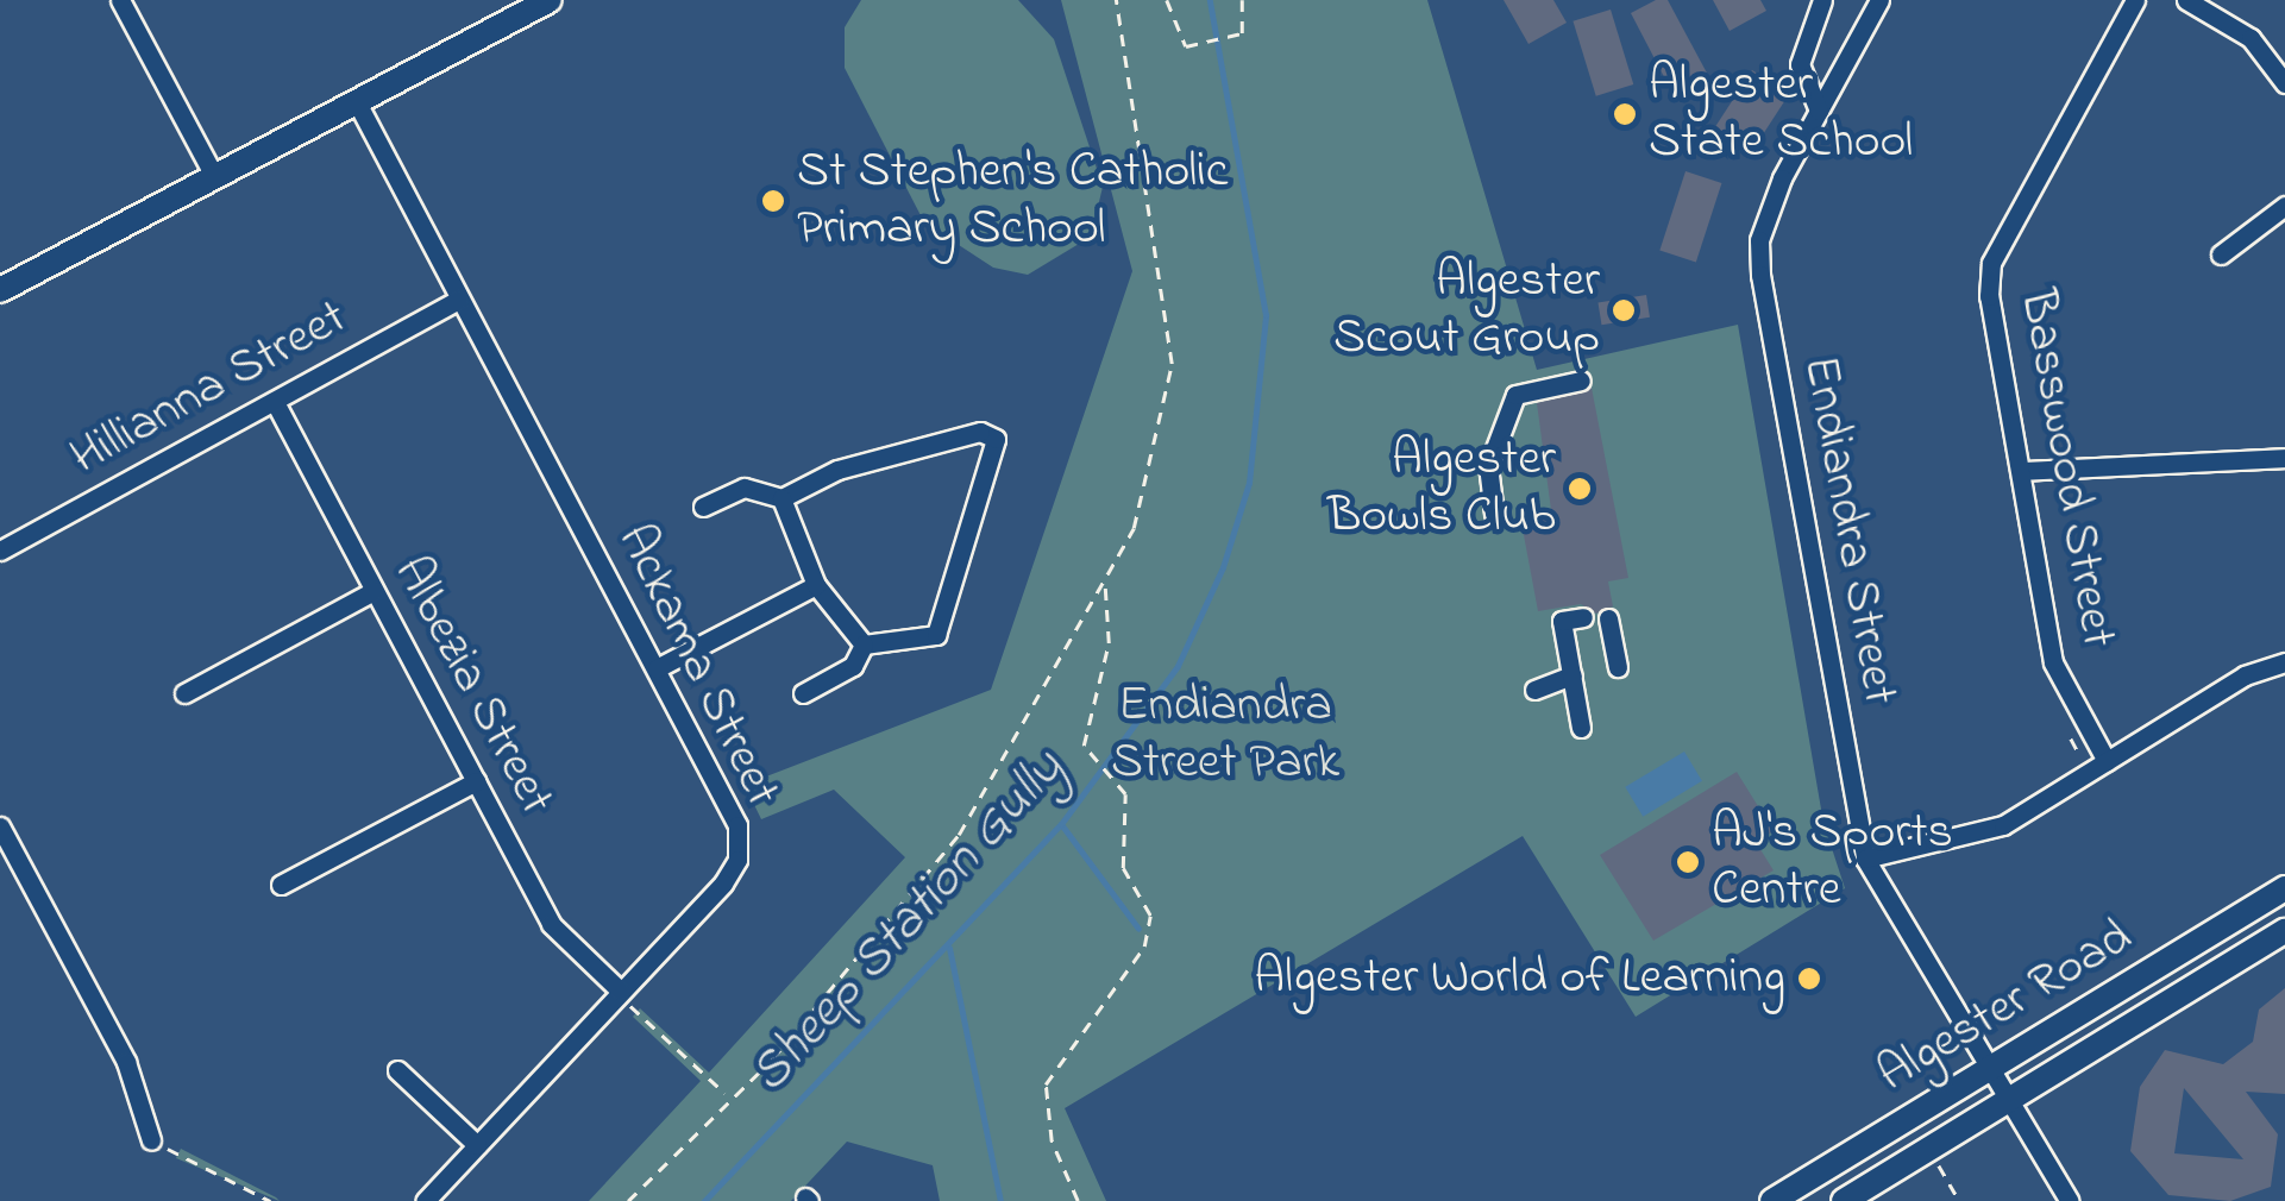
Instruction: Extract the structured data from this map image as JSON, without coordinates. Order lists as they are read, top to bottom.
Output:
{
  "streets": {
    "main road": ["Algester Road"],
    "street": [
      "Hillianna Street",
      "Basswood Street",
      "Endiandra Street",
      "Ackama Street",
      "Albezia Street"
    ]
  },
  "crossings": [
    ["Hillianna Street", "Ackama Street"],
    ["Hillianna Street", "Albezia Street"],
    ["Endiandra Street", "Algester Road"],
    ["Ackama Street", "Albezia Street"]
  ],
  "water": ["Sheep Station Gully"],
  "parks": ["Endiandra Street Park"],
  "places": [
    "Algester State School",
    "St Stephen's Catholic Primary School",
    "Algester Scout Group",
    "Algester Bowls Club",
    "AJ's Sports Centre",
    "Algester World of Learning"
  ]
}
